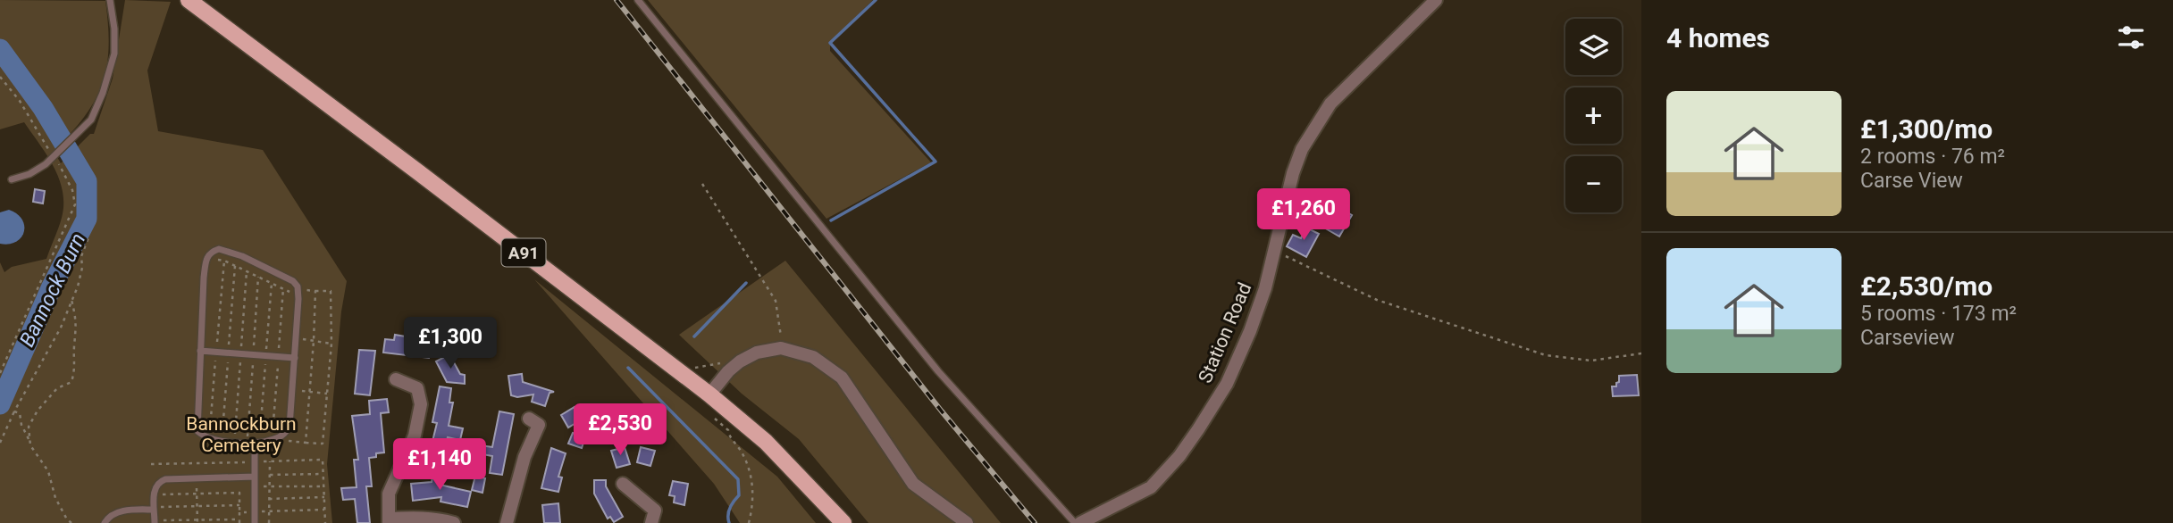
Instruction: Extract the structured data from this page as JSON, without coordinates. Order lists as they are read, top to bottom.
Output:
{
  "streets": {
    "main road": ["A91"],
    "street": ["Station Road"]
  },
  "water": ["Bannock Burn"],
  "parks": ["Bannockburn Cemetery"],
  "page": {
    "heading": "4 homes",
    "map_buttons": ["+", "−"],
    "list": [
      {
        "name": "£1,300/mo",
        "note": "2 rooms · 76 m² · Carse View"
      },
      {
        "name": "£2,530/mo",
        "note": "5 rooms · 173 m² · Carseview"
      }
    ],
    "price": [
      "£1,260",
      "£1,300",
      "£2,530",
      "£1,140"
    ]
  }
}
